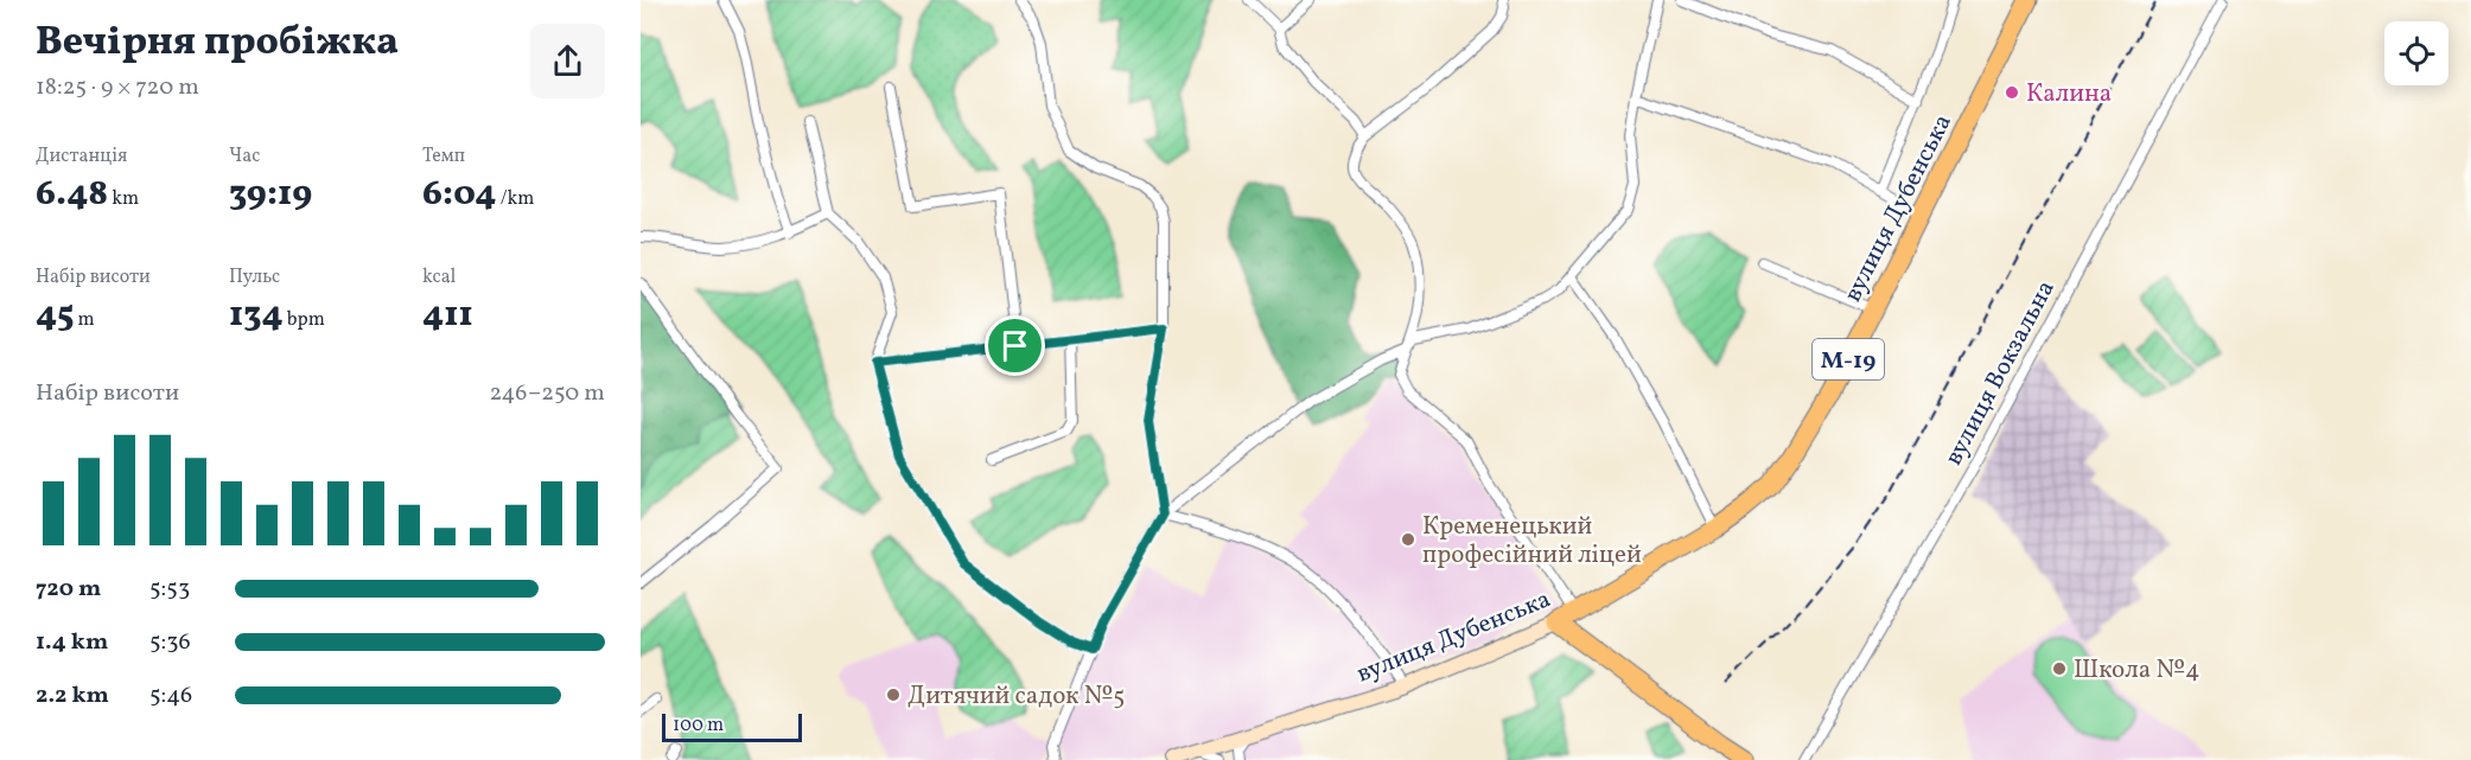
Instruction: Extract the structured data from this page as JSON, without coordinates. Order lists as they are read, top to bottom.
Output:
{
  "streets": {
    "highway": ["вулиця Дубенська", "М-19"],
    "street": ["вулиця Вокзальна"]
  },
  "places": [
    "Калина",
    "Кременецький професійний ліцей",
    "Школа №4",
    "Дитячий садок №5"
  ],
  "scale_bar": "100 m",
  "page": {
    "heading": ["Вечірня пробіжка", "18:25 · 9 × 720 m"],
    "stats": [
      ["Дистанція", "6.48 km"],
      ["Час", "39:19"],
      ["Темп", "6:04 /km"],
      ["Набір висоти", "45 m"],
      ["Пульс", "134 bpm"],
      ["kcal", "411"]
    ],
    "chart": ["Набір висоти", "246–250 m"],
    "list": [
      {
        "name": "720 m",
        "note": "5:53"
      },
      {
        "name": "1.4 km",
        "note": "5:36"
      },
      {
        "name": "2.2 km",
        "note": "5:46"
      }
    ],
    "scale": "100 m"
  }
}
